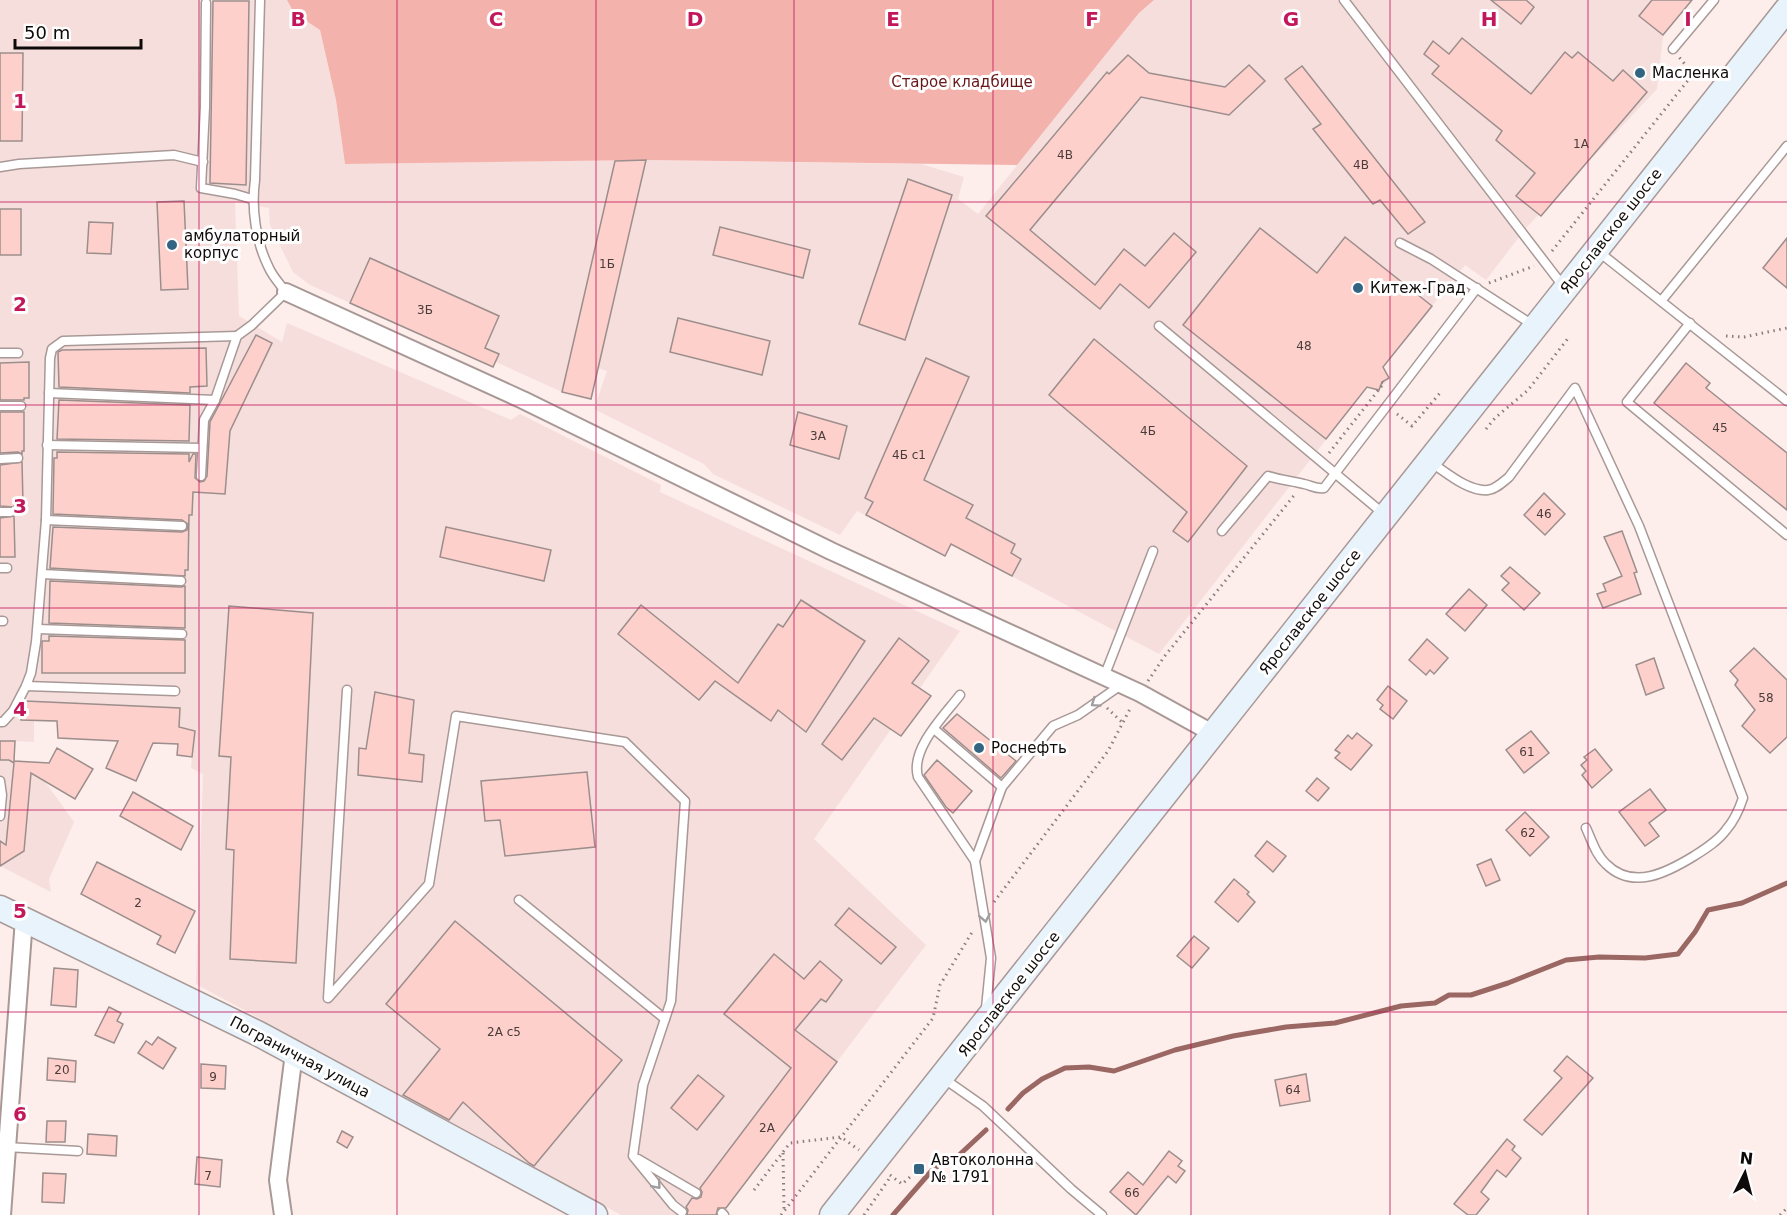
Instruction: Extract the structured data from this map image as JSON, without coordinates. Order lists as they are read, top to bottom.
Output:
{
  "streets": {
    "main road": ["Ярославское шоссе", "Пограничная улица"]
  },
  "parks": ["Старое кладбище"],
  "places": {
    "other": [
      "Масленка",
      "амбулаторный корпус",
      "Китеж-Град",
      "Роснефть"
    ],
    "transit": ["Автоколонна № 1791"]
  },
  "house_numbers": [
    "1А",
    "4В",
    "4В",
    "1Б",
    "3Б",
    "48",
    "45",
    "4Б",
    "3А",
    "4Б с1",
    "46",
    "58",
    "61",
    "62",
    "2",
    "2А с5",
    "20",
    "9",
    "64",
    "2А",
    "7",
    "66"
  ],
  "scale_bar": "50 m",
  "north": "top",
  "grid": {
    "columns": [
      "B",
      "C",
      "D",
      "E",
      "F",
      "G",
      "H",
      "I"
    ],
    "rows": [
      "1",
      "2",
      "3",
      "4",
      "5",
      "6"
    ]
  }
}
